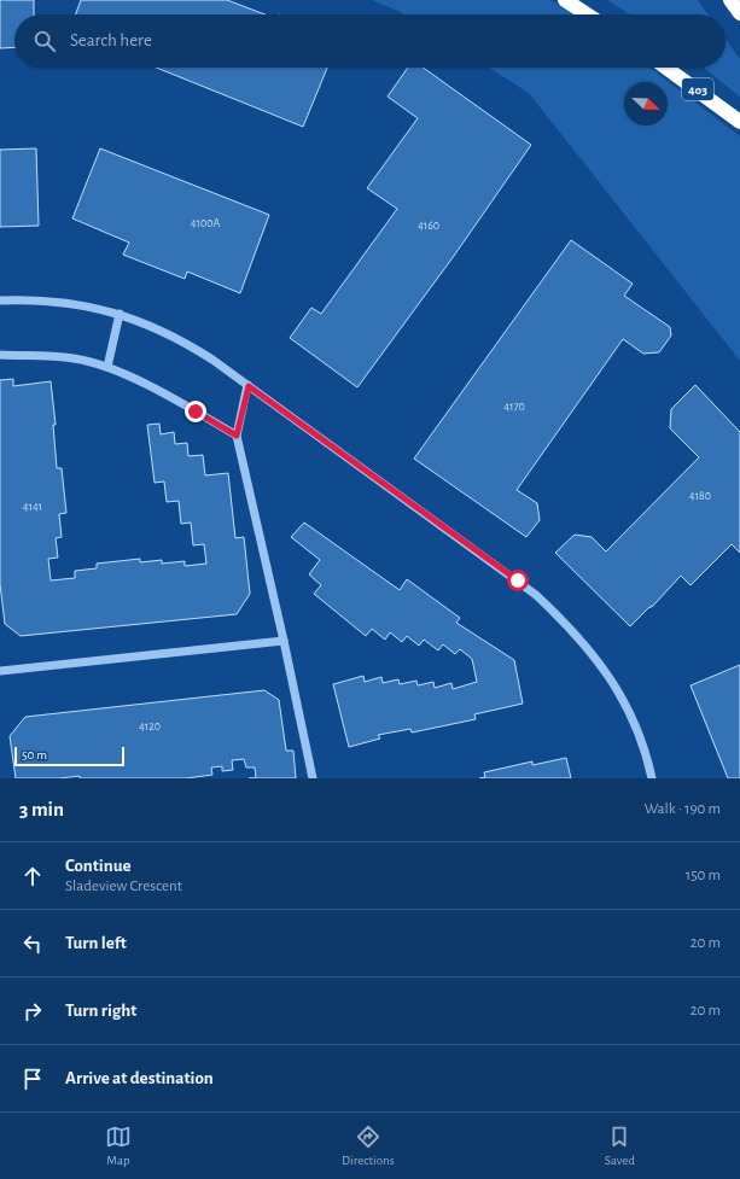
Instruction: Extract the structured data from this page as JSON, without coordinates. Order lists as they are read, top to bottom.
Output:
{
  "streets": {
    "highway": ["403"]
  },
  "house_numbers": [
    "4100A",
    "4160",
    "4170",
    "4180",
    "4141",
    "4120"
  ],
  "scale_bar": "50 m",
  "north": "bottom right",
  "page": {
    "search": "Search here",
    "scale": "50 m",
    "heading": ["3 min", "Walk · 190 m"],
    "list": [
      ["Continue", "Sladeview Crescent", "150 m"],
      ["Turn left", "20 m"],
      ["Turn right", "20 m"],
      "Arrive at destination"
    ],
    "nav": ["Map", "Directions", "Saved"]
  }
}
